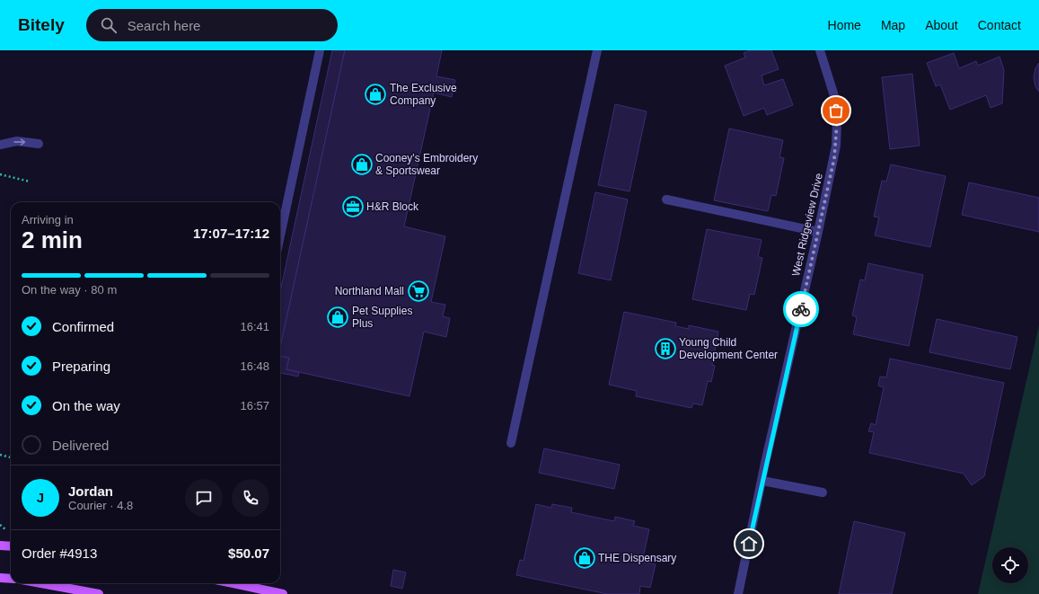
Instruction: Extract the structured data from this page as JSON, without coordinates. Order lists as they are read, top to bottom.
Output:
{
  "streets": {
    "street": ["West Ridgeview Drive"]
  },
  "places": {
    "shop": [
      "The Exclusive Company",
      "Cooney's Embroidery & Sportswear",
      "Pet Supplies Plus",
      "THE Dispensary"
    ],
    "office": ["H&R Block"],
    "supermarket": ["Northland Mall"],
    "building": ["Young Child Development Center"]
  },
  "page": {
    "header": "Bitely",
    "search": "Search here",
    "nav": [
      "Home",
      "Map",
      "About",
      "Contact"
    ],
    "heading": ["2 min", "Arriving in", "17:07–17:12"],
    "panel": [
      "Jordan",
      "Courier · 4.8",
      "Order #4913",
      "$50.07"
    ],
    "bar": "On the way · 80 m",
    "list": [
      ["Confirmed", "16:41"],
      ["Preparing", "16:48"],
      ["On the way", "16:57"],
      "Delivered"
    ],
    "round": "J"
  }
}
